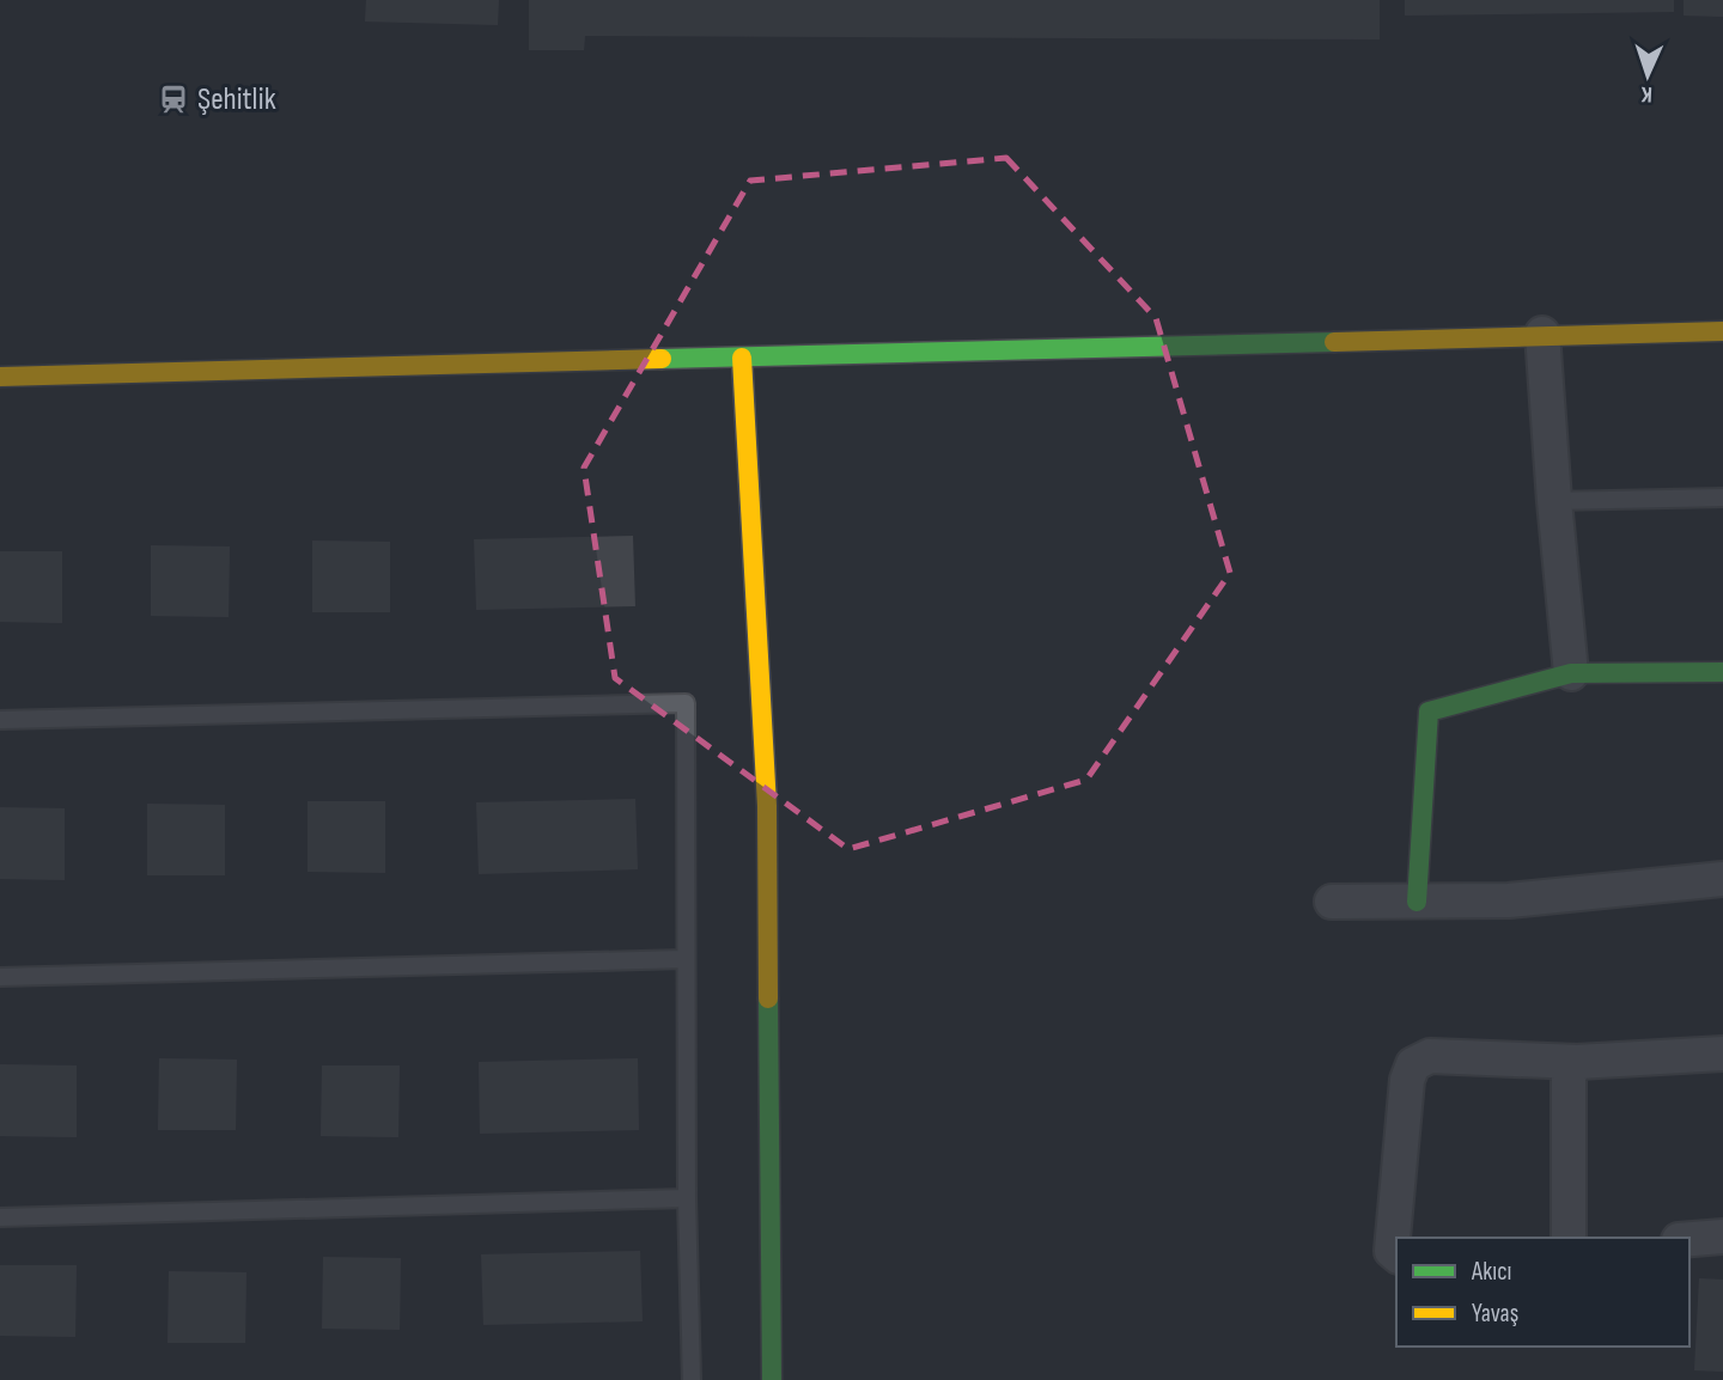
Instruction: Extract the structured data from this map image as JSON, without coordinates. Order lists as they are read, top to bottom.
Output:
{
  "places": {
    "station": ["Şehitlik"]
  },
  "legend": ["Akıcı", "Yavaş"],
  "north": "bottom"
}
